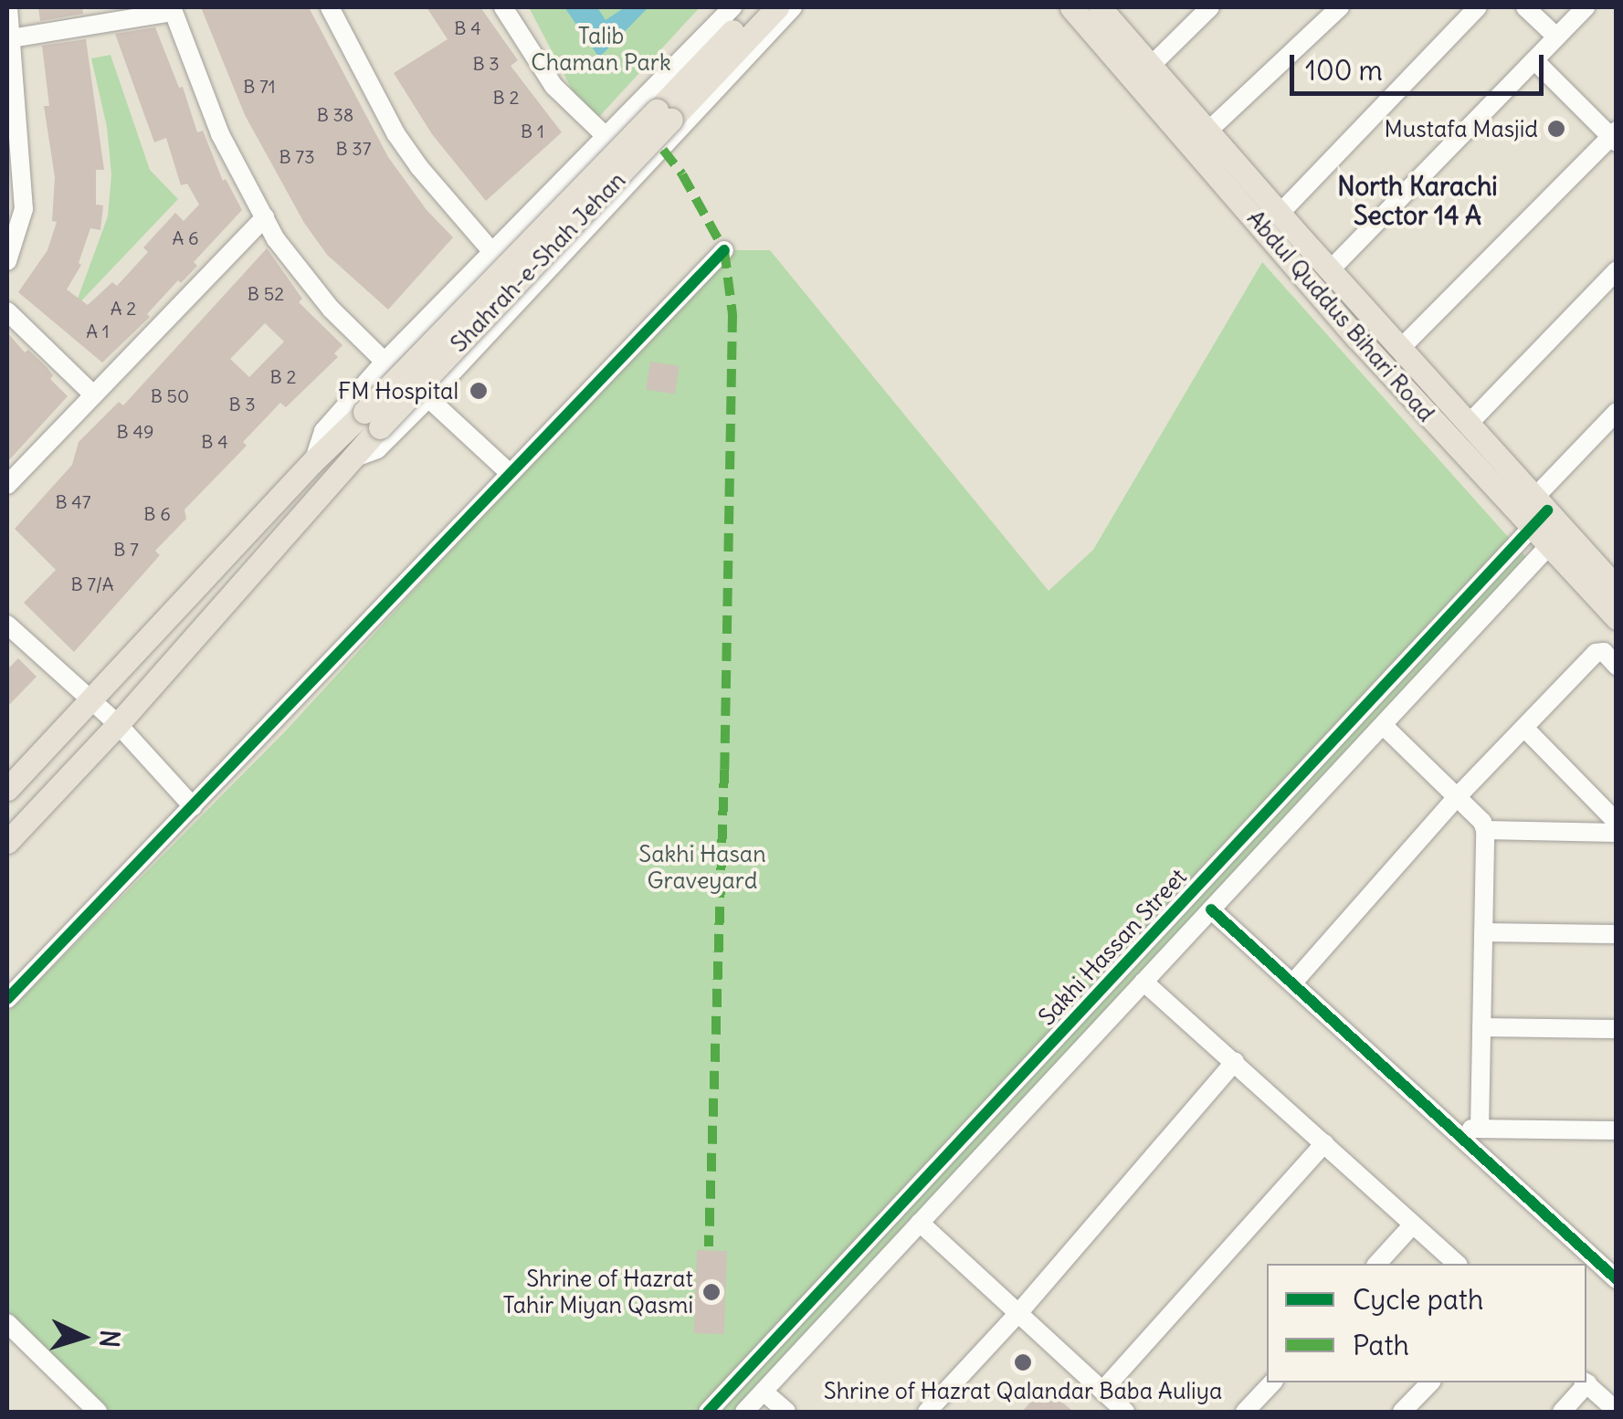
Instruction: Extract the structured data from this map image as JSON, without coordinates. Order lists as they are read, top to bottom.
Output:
{
  "streets": {
    "main road": ["Shahrah-e-Shah Jehan", "Abdul Quddus Bihari Road"],
    "street": ["Sakhi Hassan Street"]
  },
  "crossings": [
    ["Abdul Quddus Bihari Road", "Sakhi Hassan Street"]
  ],
  "districts": ["North Karachi Sector 14 A"],
  "parks": ["Talib Chaman Park", "Sakhi Hasan Graveyard"],
  "places": [
    "Mustafa Masjid",
    "FM Hospital",
    "Shrine of Hazrat Tahir Miyan Qasmi",
    "Shrine of Hazrat Qalandar Baba Auliya"
  ],
  "house_numbers": [
    "B 4",
    "B 3",
    "B 71",
    "B 2",
    "B 38",
    "B 1",
    "B 37",
    "B 73",
    "A 6",
    "B 52",
    "A 2",
    "A 1",
    "B 2",
    "B 50",
    "B 3",
    "B 49",
    "B 4",
    "B 47",
    "B 6",
    "B 7",
    "B 7/A"
  ],
  "legend": ["Cycle path", "Path"],
  "scale_bar": "100 m",
  "north": "right"
}
